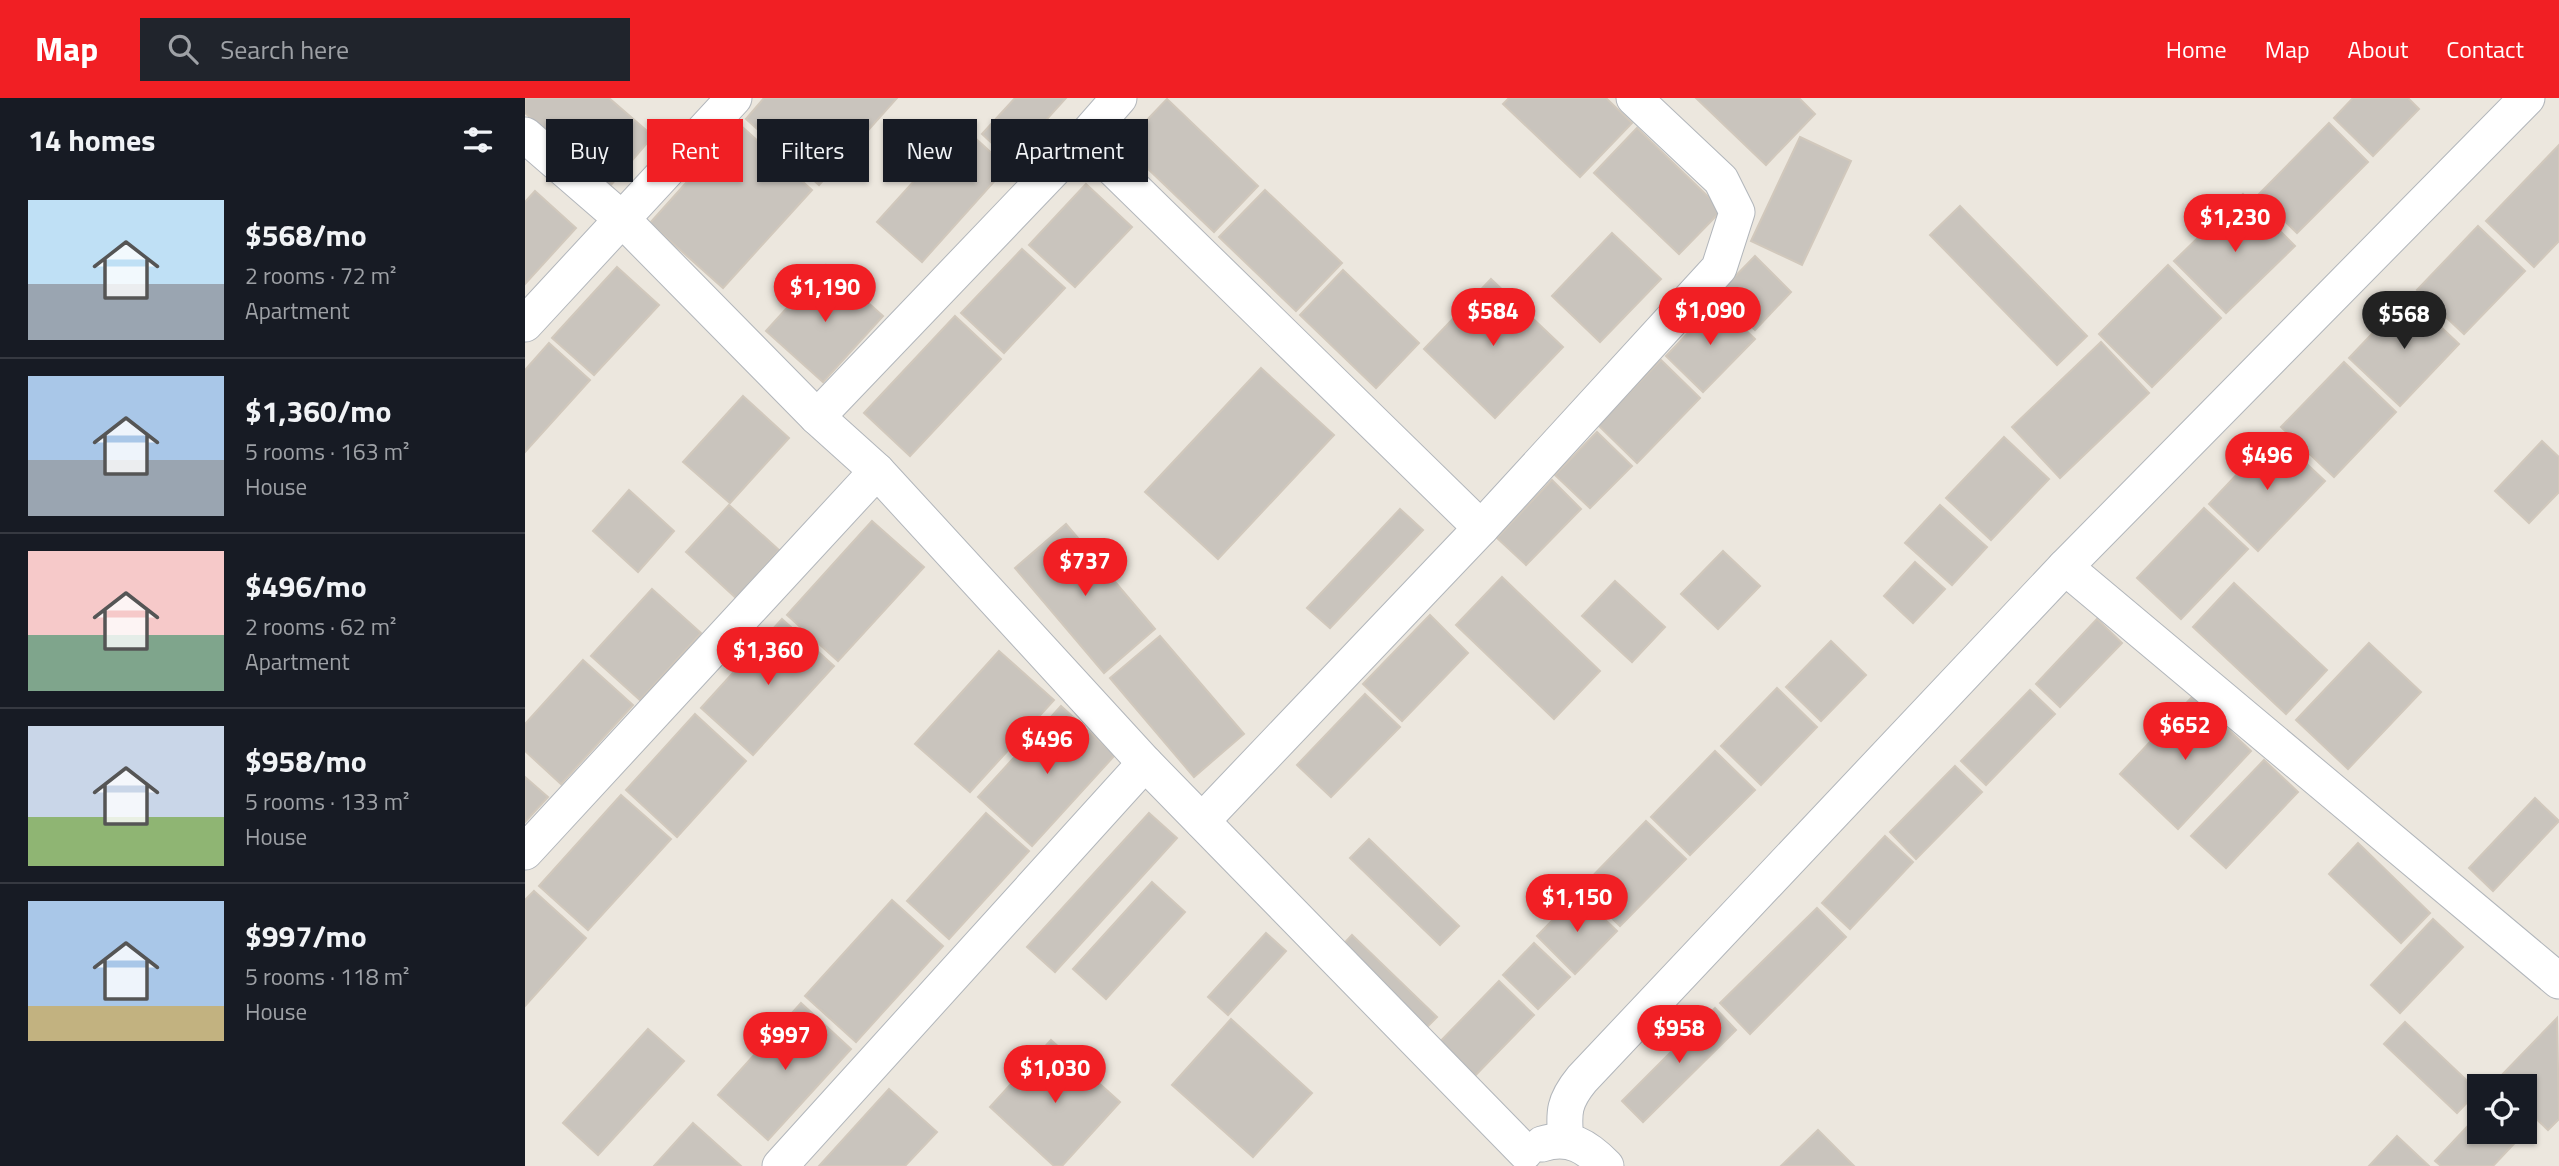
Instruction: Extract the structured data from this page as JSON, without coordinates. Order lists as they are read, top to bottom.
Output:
{
  "page": {
    "header": "Map",
    "search": "Search here",
    "nav": [
      "Home",
      "Map",
      "About",
      "Contact"
    ],
    "heading": "14 homes",
    "chip": [
      "Buy",
      "Rent",
      "Filters",
      "New",
      "Apartment"
    ],
    "list": [
      {
        "name": "$568/mo",
        "note": "2 rooms · 72 m² · Apartment"
      },
      {
        "name": "$1,360/mo",
        "note": "5 rooms · 163 m² · House"
      },
      {
        "name": "$496/mo",
        "note": "2 rooms · 62 m² · Apartment"
      },
      {
        "name": "$958/mo",
        "note": "5 rooms · 133 m² · House"
      },
      {
        "name": "$997/mo",
        "note": "5 rooms · 118 m² · House"
      }
    ],
    "price": [
      "$1,230",
      "$1,190",
      "$1,090",
      "$584",
      "$568",
      "$496",
      "$737",
      "$1,360",
      "$652",
      "$496",
      "$1,150",
      "$958",
      "$997",
      "$1,030"
    ]
  }
}
